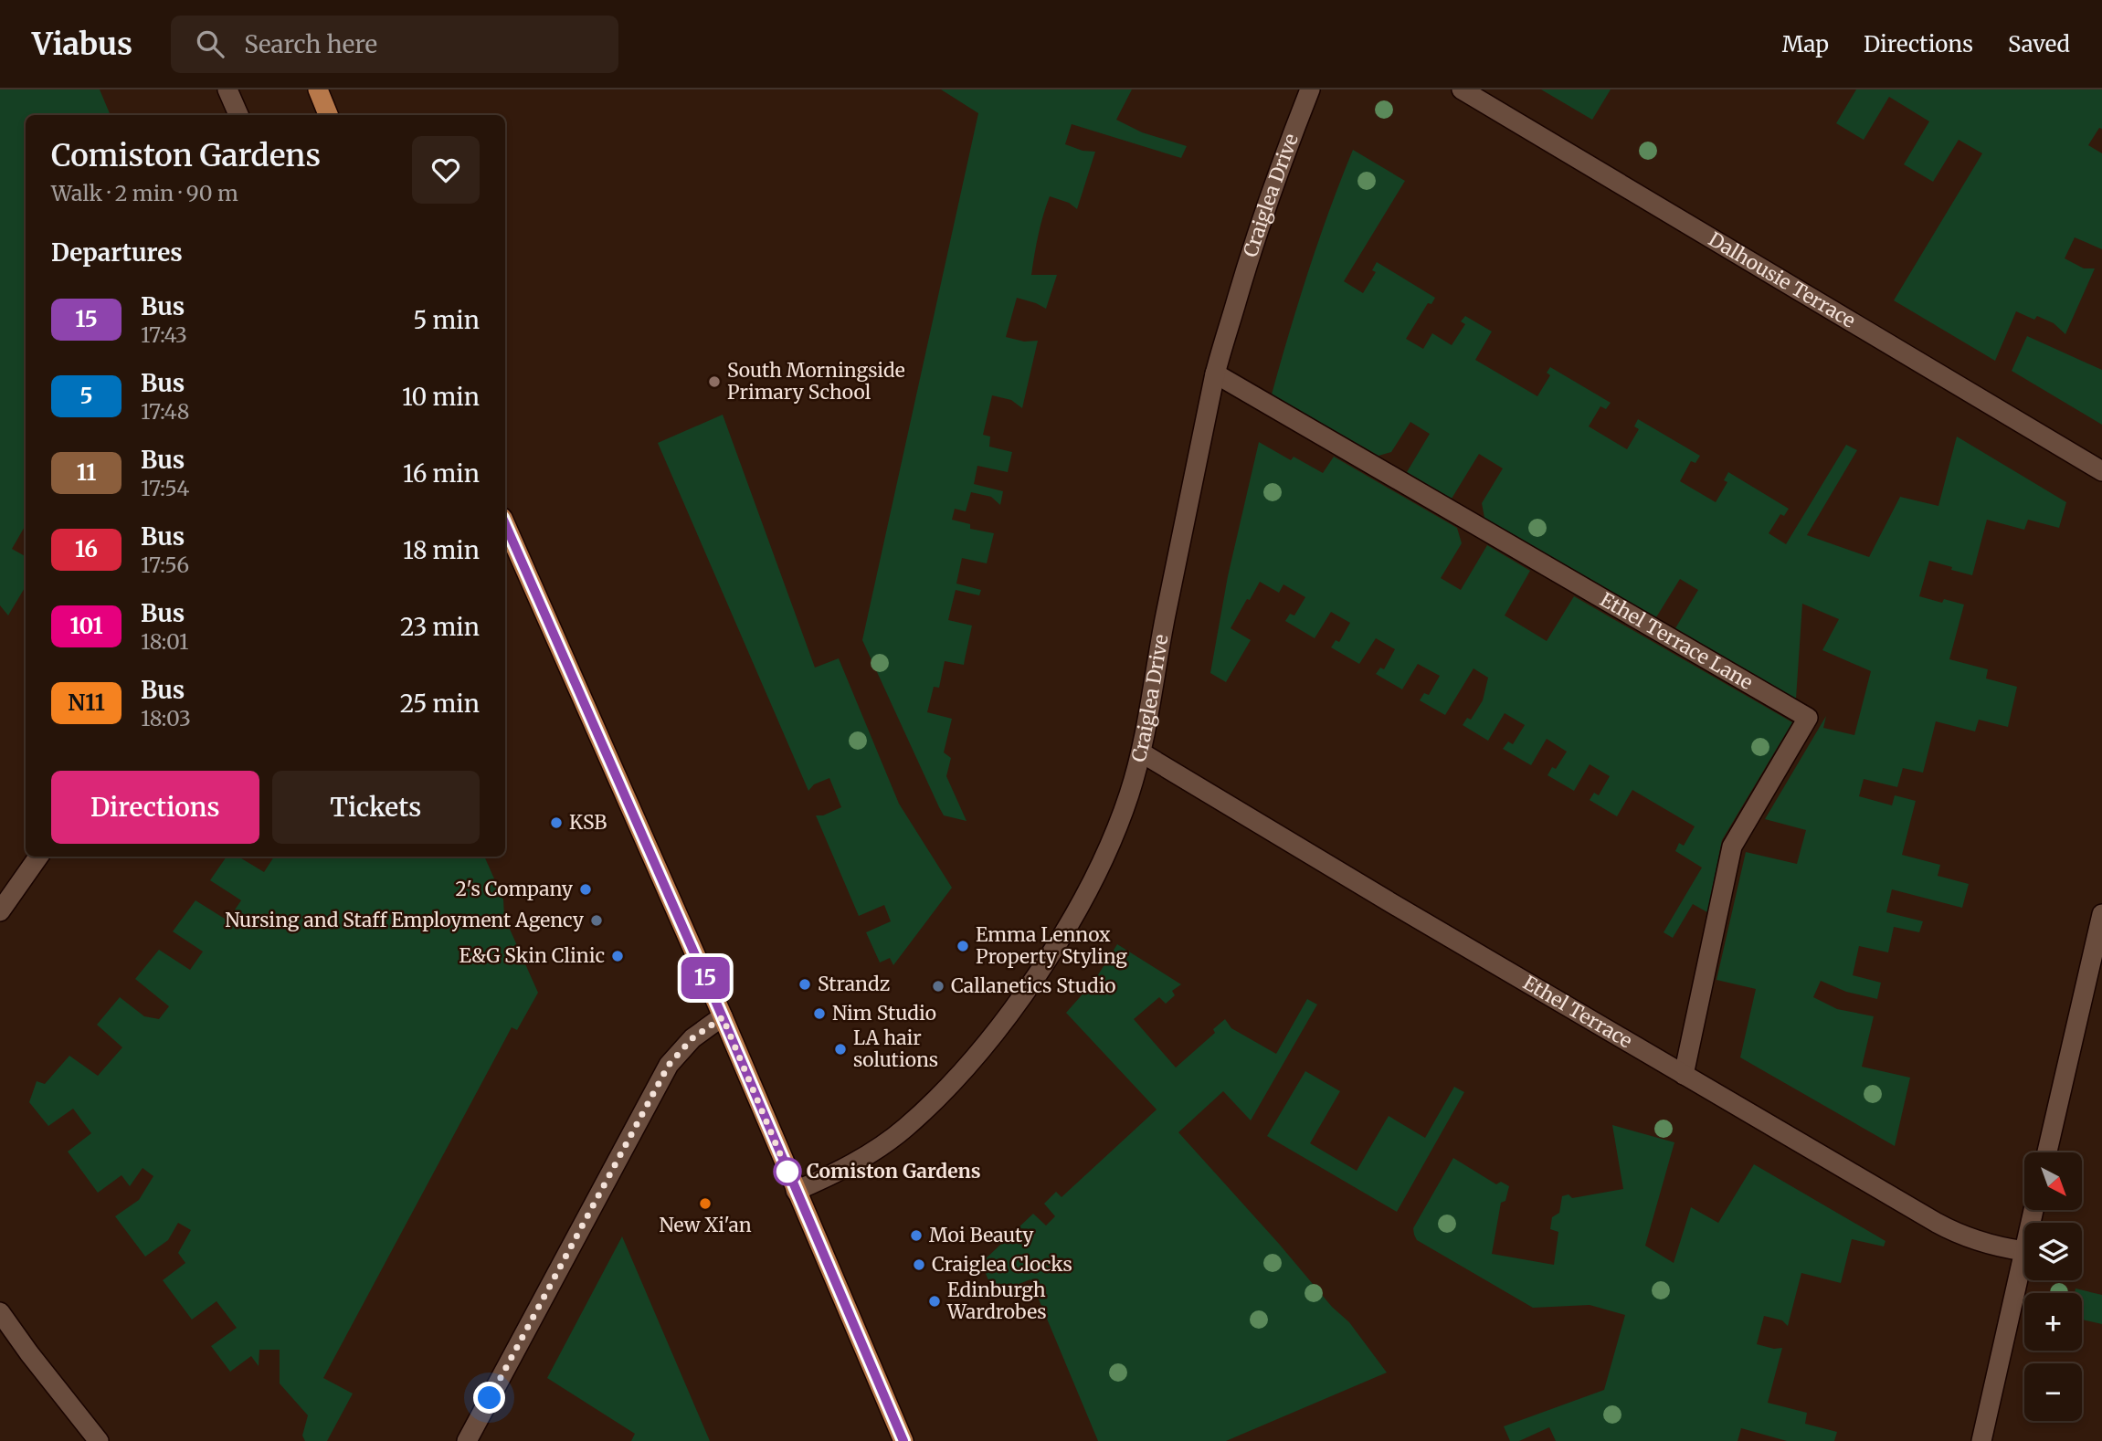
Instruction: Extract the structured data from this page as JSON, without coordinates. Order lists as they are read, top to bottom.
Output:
{
  "streets": {
    "street": [
      "Craiglea Drive",
      "Dalhousie Terrace",
      "Ethel Terrace Lane",
      "Ethel Terrace"
    ]
  },
  "crossings": [
    ["Craiglea Drive", "Ethel Terrace Lane"],
    ["Craiglea Drive", "Ethel Terrace"],
    ["Ethel Terrace Lane", "Ethel Terrace"]
  ],
  "places": [
    "South Morningside Primary School",
    "KSB",
    "2's Company",
    "Nursing and Staff Employment Agency",
    "Emma Lennox Property Styling",
    "E&G Skin Clinic",
    "Strandz",
    "Callanetics Studio",
    "Nim Studio",
    "LA hair solutions",
    "Comiston Gardens",
    "New Xi'an",
    "Moi Beauty",
    "Craiglea Clocks",
    "Edinburgh Wardrobes"
  ],
  "lines": ["bus line 15"],
  "north": "bottom right",
  "page": {
    "header": "Viabus",
    "search": "Search here",
    "nav": ["Map", "Directions", "Saved"],
    "on_map": "15",
    "heading": [
      ["Comiston Gardens", "Walk · 2 min · 90 m"],
      "Departures"
    ],
    "list": [
      {
        "mark": "15",
        "name": "Bus",
        "note": "17:43",
        "value": "5 min"
      },
      {
        "mark": "5",
        "name": "Bus",
        "note": "17:48",
        "value": "10 min"
      },
      {
        "mark": "11",
        "name": "Bus",
        "note": "17:54",
        "value": "16 min"
      },
      {
        "mark": "16",
        "name": "Bus",
        "note": "17:56",
        "value": "18 min"
      },
      {
        "mark": "101",
        "name": "Bus",
        "note": "18:01",
        "value": "23 min"
      },
      {
        "mark": "N11",
        "name": "Bus",
        "note": "18:03",
        "value": "25 min"
      }
    ],
    "buttons": ["Directions", "Tickets"],
    "map_buttons": ["+", "−"]
  }
}
